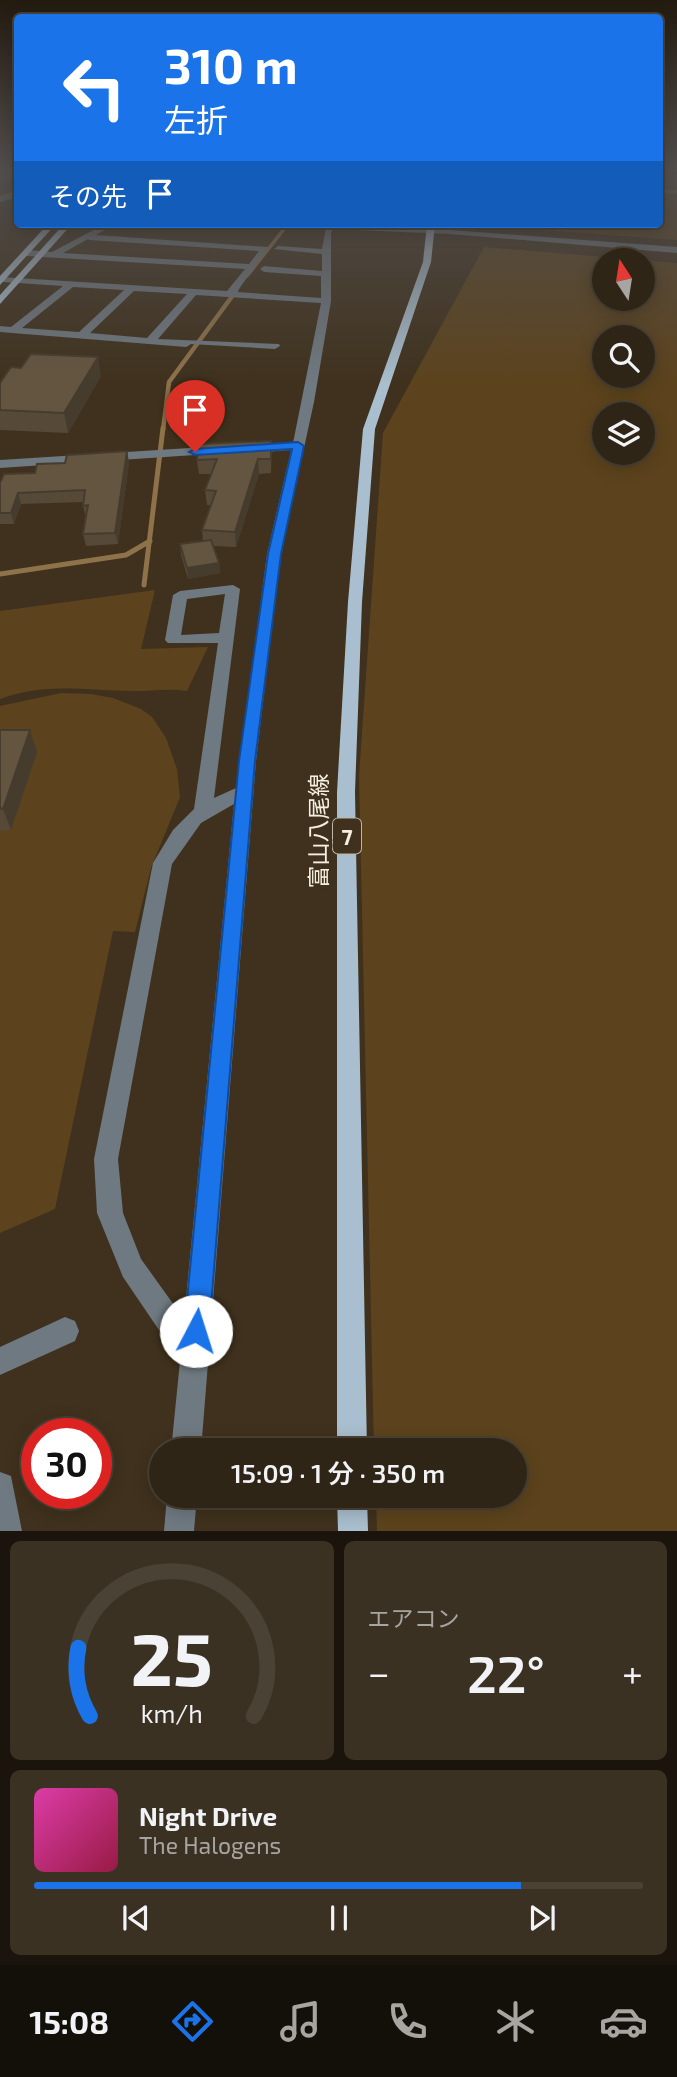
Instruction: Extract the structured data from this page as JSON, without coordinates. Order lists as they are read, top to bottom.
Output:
{
  "streets": {
    "main road": ["富山八尾線", "7"]
  },
  "north": "top",
  "page": {
    "turn": ["310 m", "左折"],
    "then": "その先",
    "limit": "30",
    "trip": "15:09 · 1 分 · 350 m",
    "tile": "エアコン",
    "heat": ["−", "22°", "+"],
    "song": ["Night Drive", "The Halogens"],
    "tabs": "15:08",
    "gauge": ["25", "km/h"]
  }
}
